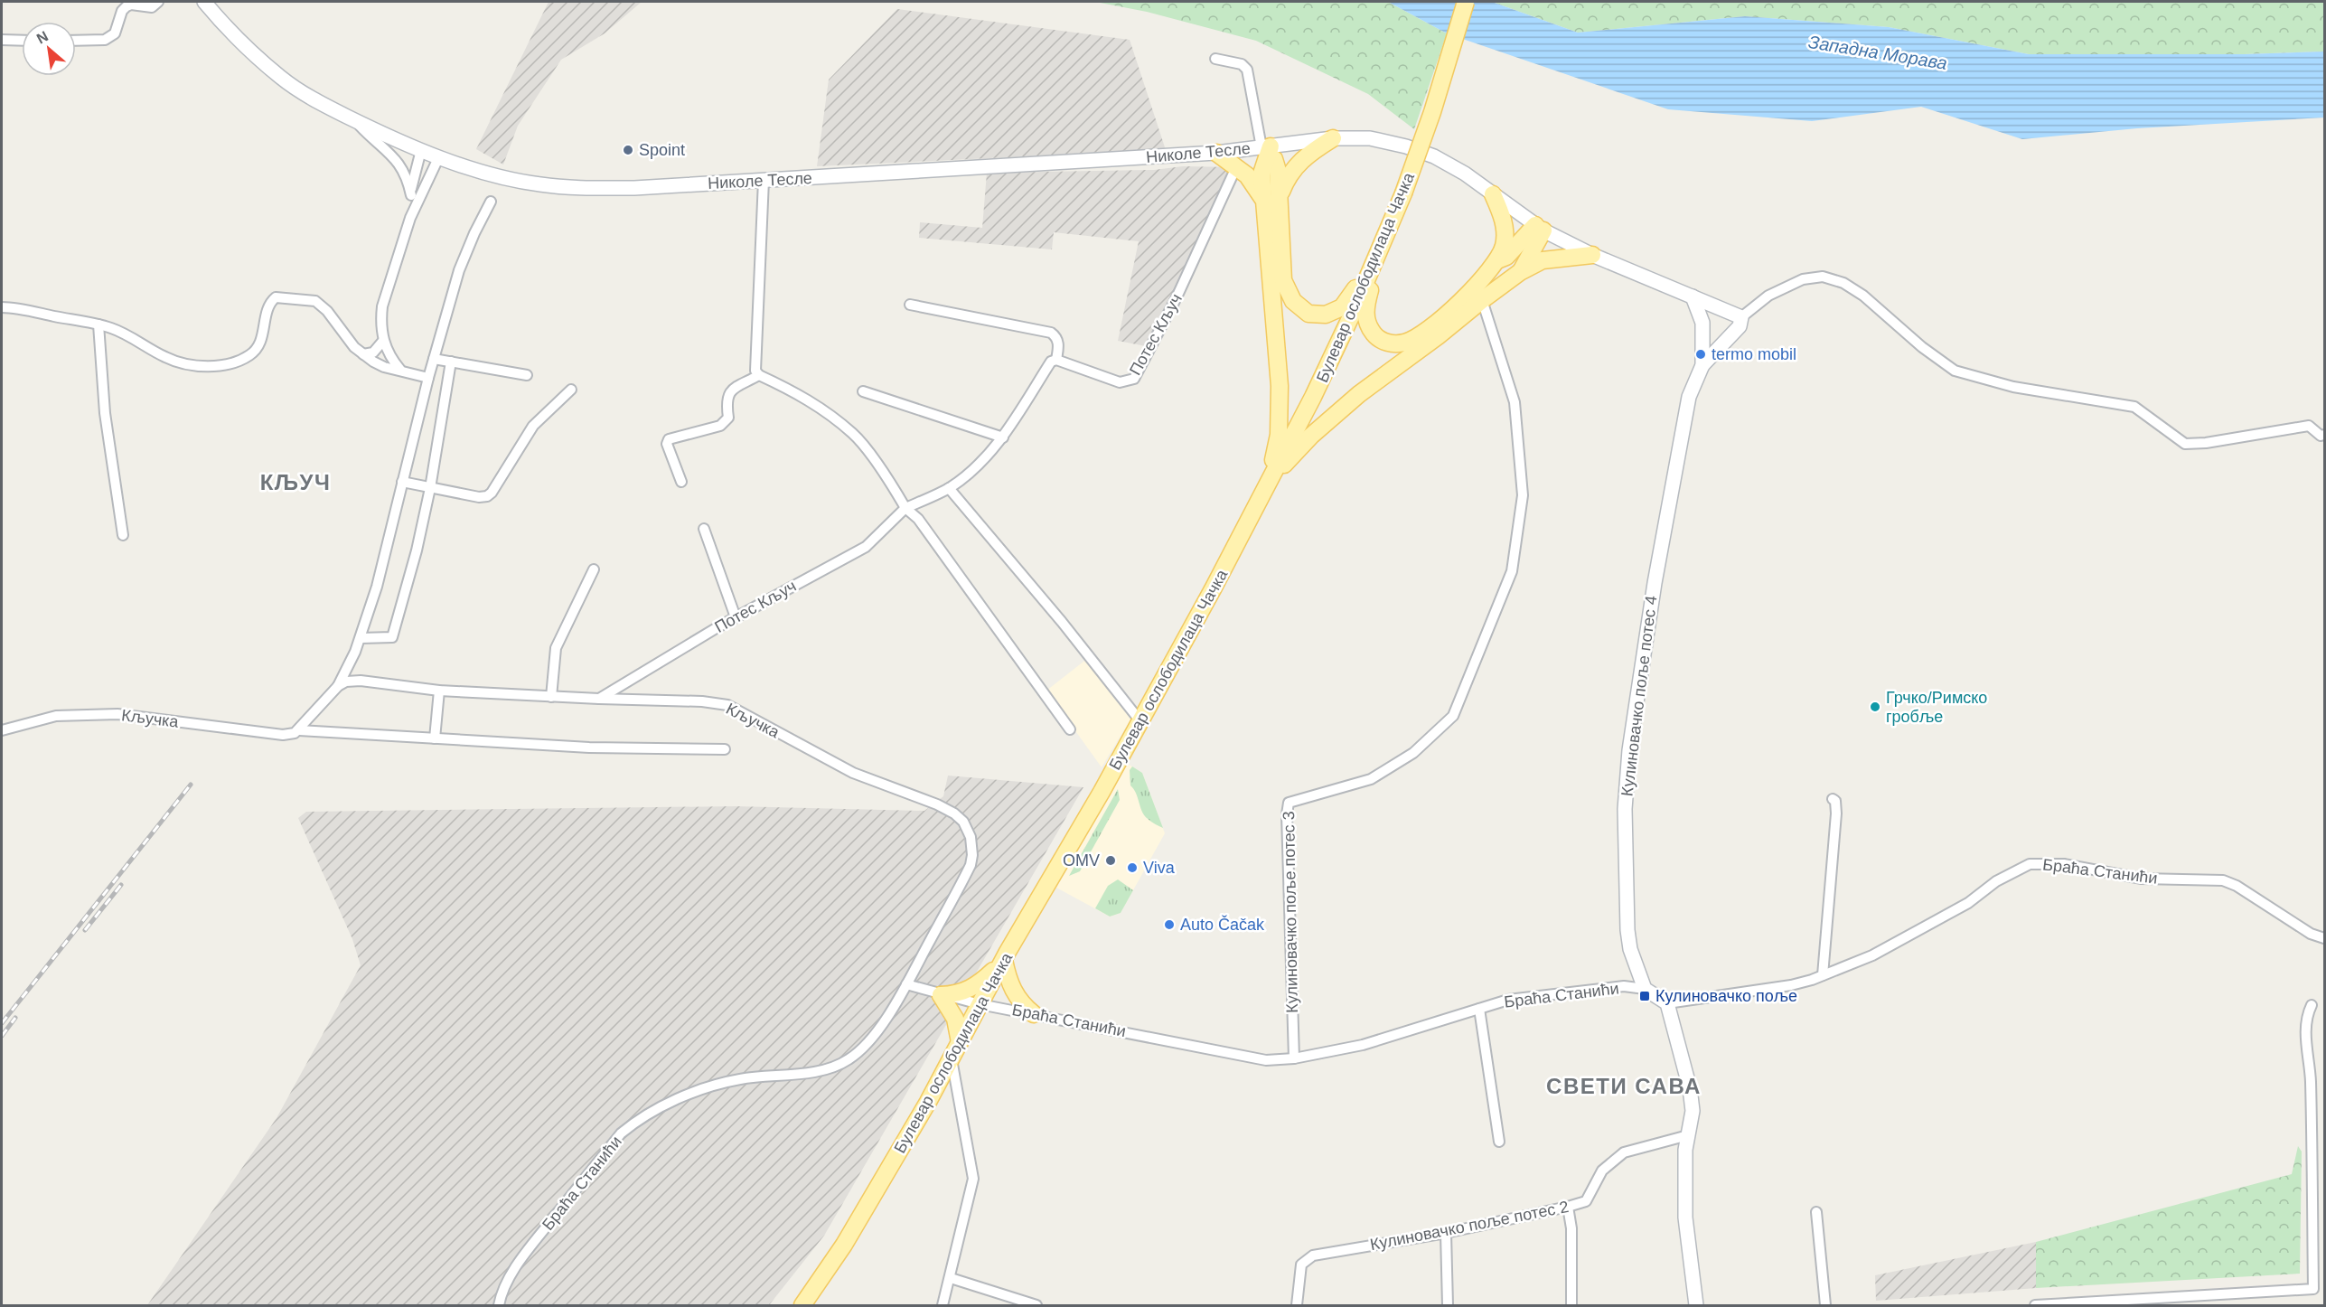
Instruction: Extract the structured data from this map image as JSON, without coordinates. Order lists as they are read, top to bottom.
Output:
{
  "streets": {
    "main road": ["Булевар ослободилаца Чачка"],
    "street": [
      "Николе Тесле",
      "Потес Кључ",
      "Кулиновачко поље потес 4",
      "Кључка",
      "Браћа Станићи",
      "Кулиновачко поље потес 3",
      "Кулиновачко поље потес 2"
    ]
  },
  "crossings": [
    ["Булевар ослободилаца Чачка", "Браћа Станићи"],
    ["Потес Кључ", "Кључка"],
    ["Кулиновачко поље потес 4", "Браћа Станићи"],
    ["Кључка", "Браћа Станићи"],
    ["Браћа Станићи", "Кулиновачко поље потес 3"]
  ],
  "districts": ["КЉУЧ", "СВЕТИ САВА"],
  "water": ["Западна Морава"],
  "places": {
    "other": [
      "Spoint",
      "termo mobil",
      "Грчко/Римско гробље",
      "OMV",
      "Viva",
      "Auto Čačak"
    ],
    "transit": ["Кулиновачко поље"]
  },
  "north": "top left"
}
